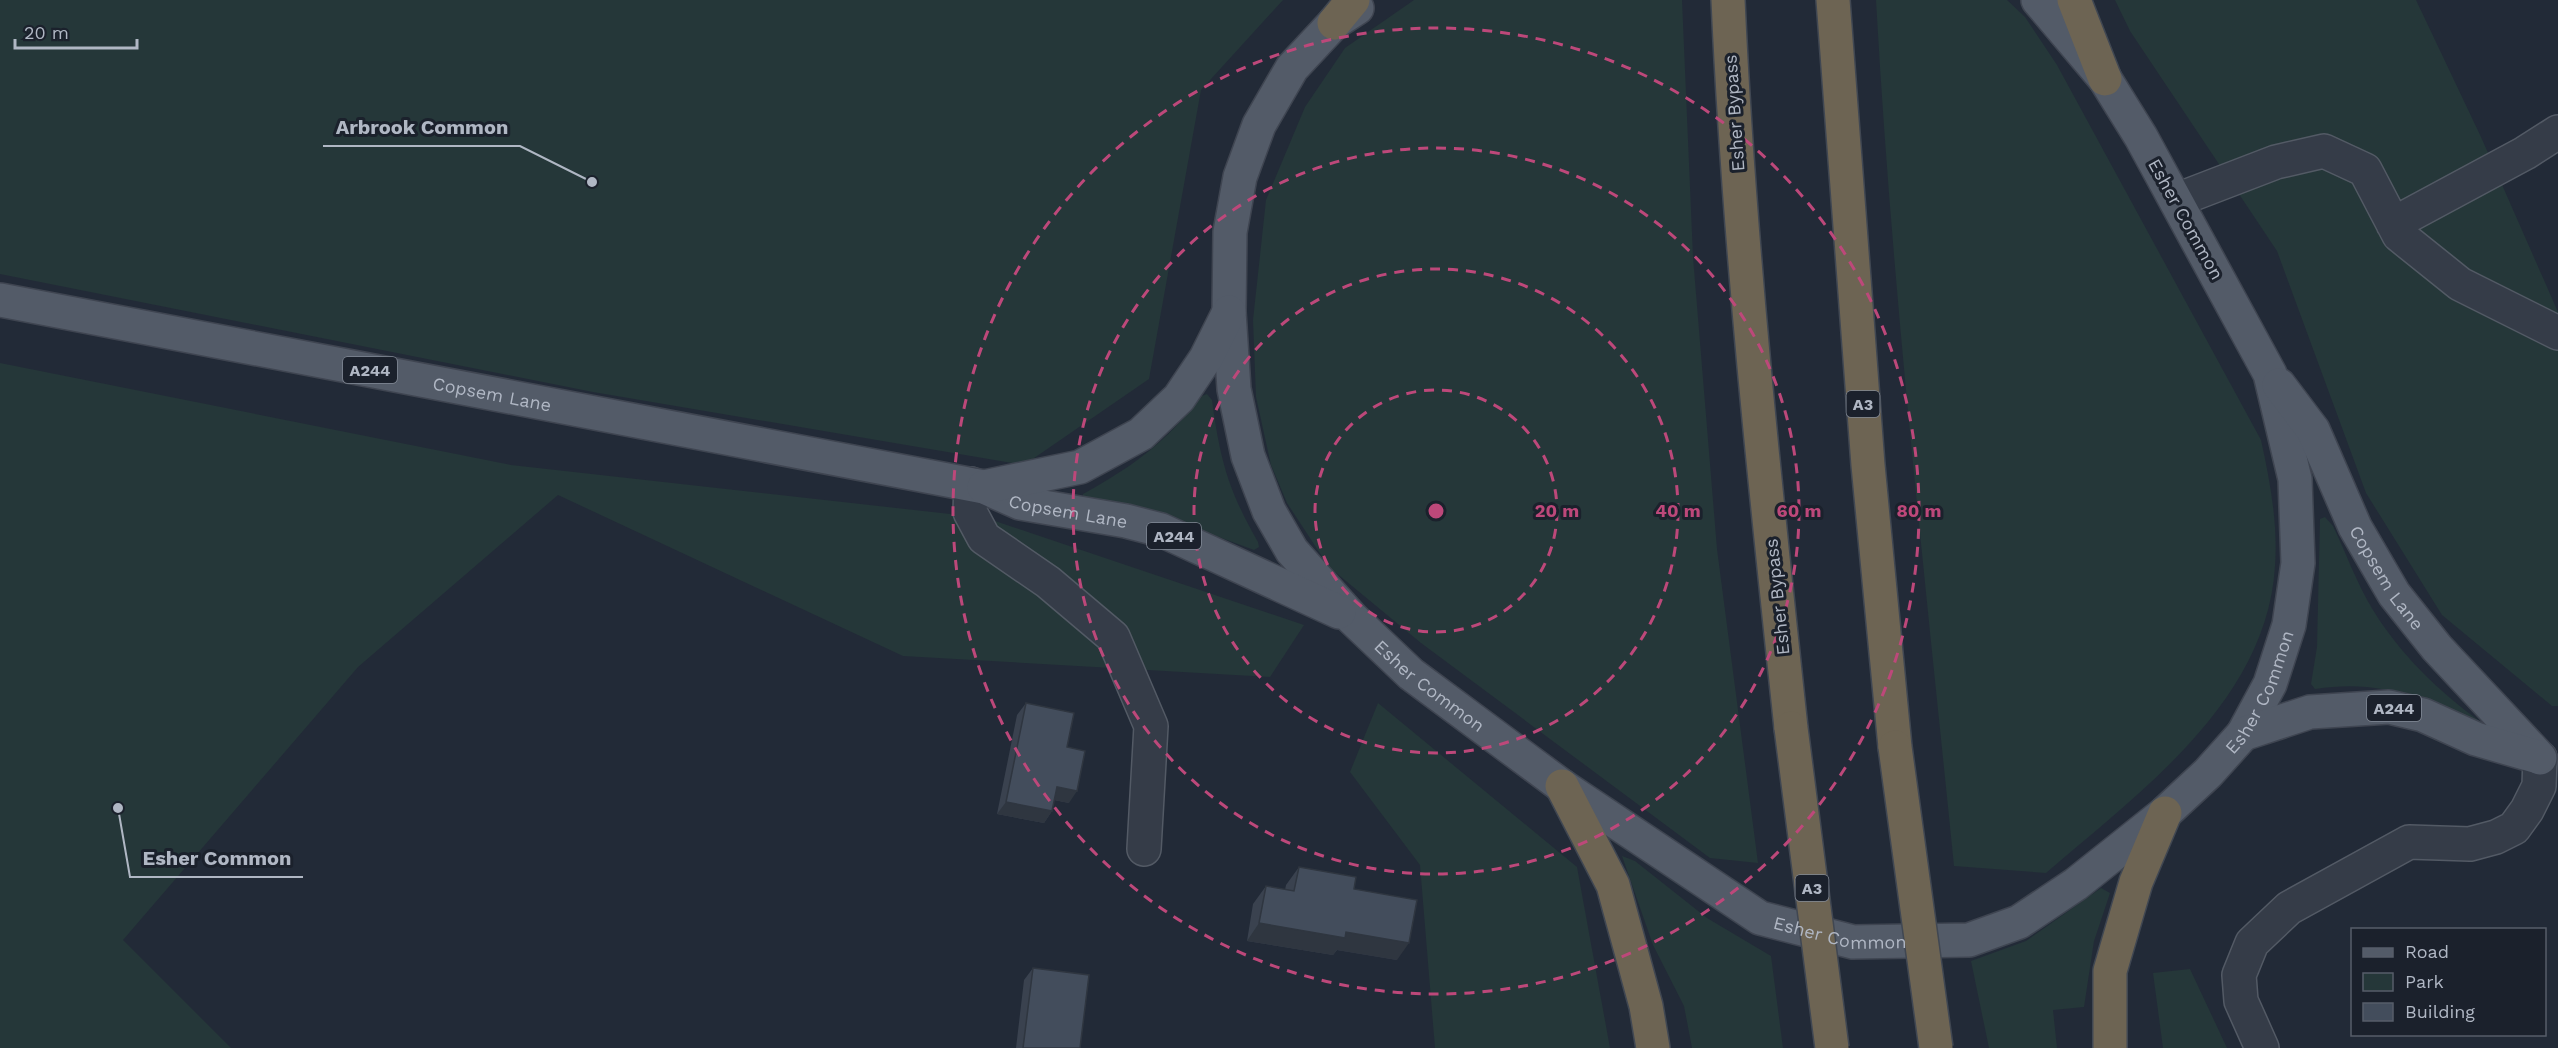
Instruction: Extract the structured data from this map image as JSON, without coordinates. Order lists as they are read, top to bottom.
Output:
{
  "streets": {
    "highway": ["Esher Bypass", "A3"],
    "main road": ["Esher Common", "A244", "Copsem Lane"]
  },
  "crossings": [
    ["Esher Common", "A244"],
    ["Esher Common", "Copsem Lane"],
    ["A244", "Copsem Lane"]
  ],
  "places": ["Arbrook Common", "Esher Common"],
  "legend": ["Road", "Park", "Building"],
  "scale_bar": "20 m",
  "rings": [
    "20 m",
    "40 m",
    "60 m",
    "80 m"
  ]
}
